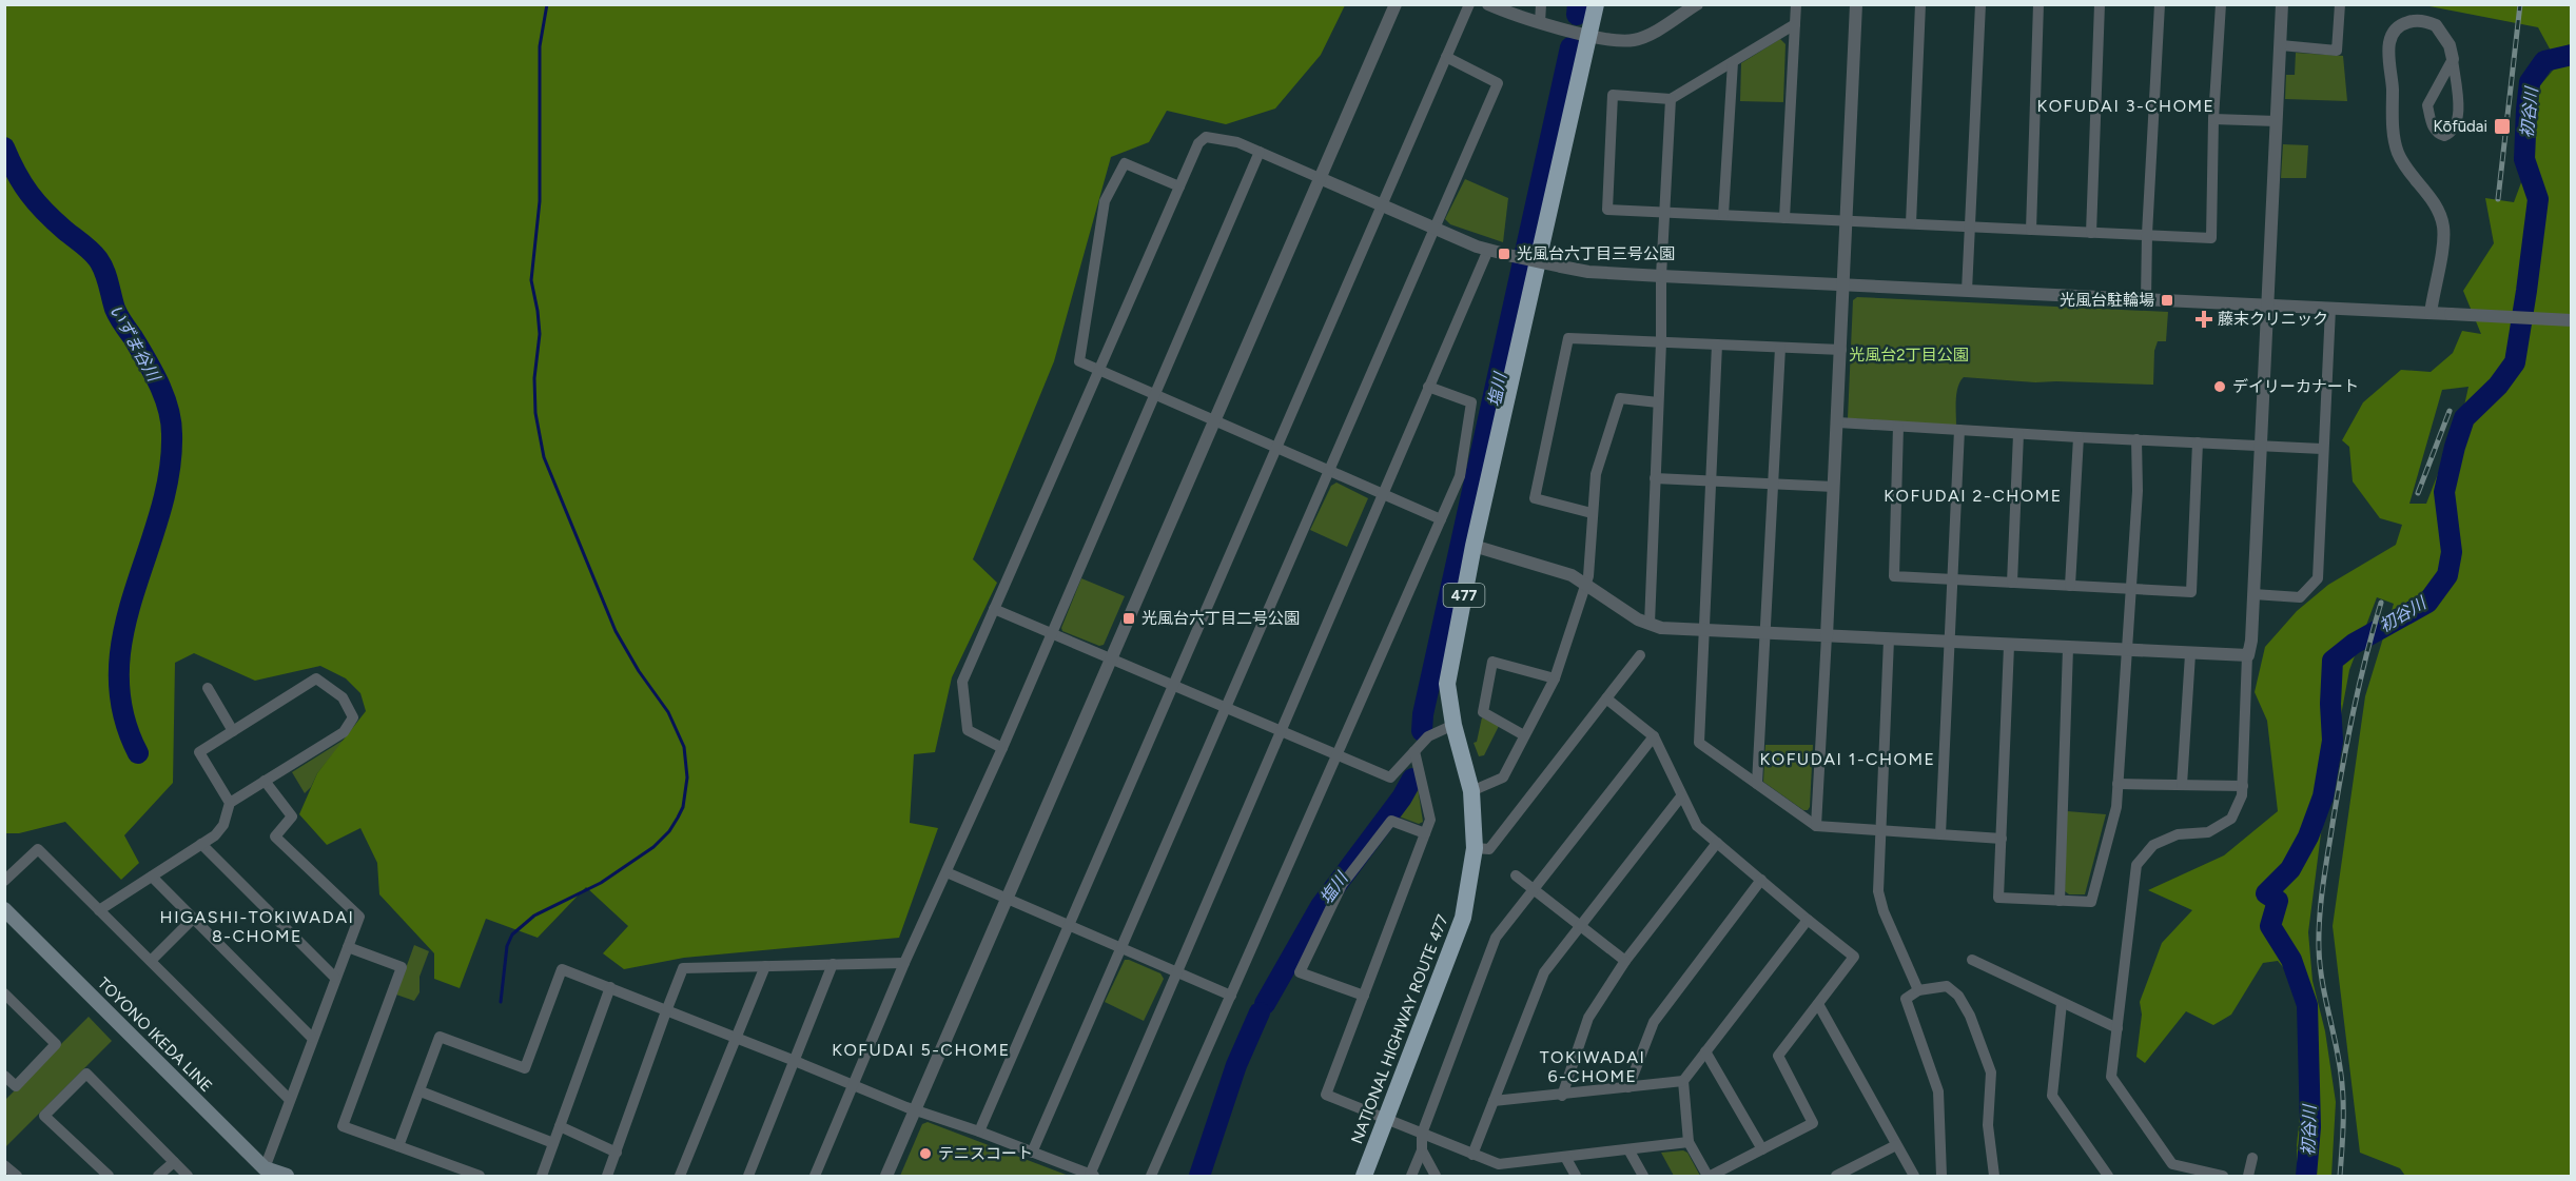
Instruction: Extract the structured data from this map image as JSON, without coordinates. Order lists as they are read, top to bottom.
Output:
{
  "streets": {
    "highway": ["477", "NATIONAL HIGHWAY ROUTE 477"],
    "main road": ["TOYONO IKEDA LINE"]
  },
  "districts": [
    "KOFUDAI 3-CHOME",
    "KOFUDAI 2-CHOME",
    "KOFUDAI 1-CHOME",
    "HIGASHI-TOKIWADAI 8-CHOME",
    "KOFUDAI 5-CHOME",
    "TOKIWADAI 6-CHOME"
  ],
  "water": ["初谷川", "いずま谷川", "塩川"],
  "parks": ["光風台2丁目公園"],
  "places": {
    "transit": [
      "Kōfūdai",
      "光風台六丁目三号公園",
      "光風台駐輪場",
      "光風台六丁目二号公園"
    ],
    "health": ["藤末クリニック"],
    "other": ["デイリーカナート", "テニスコート"]
  }
}
